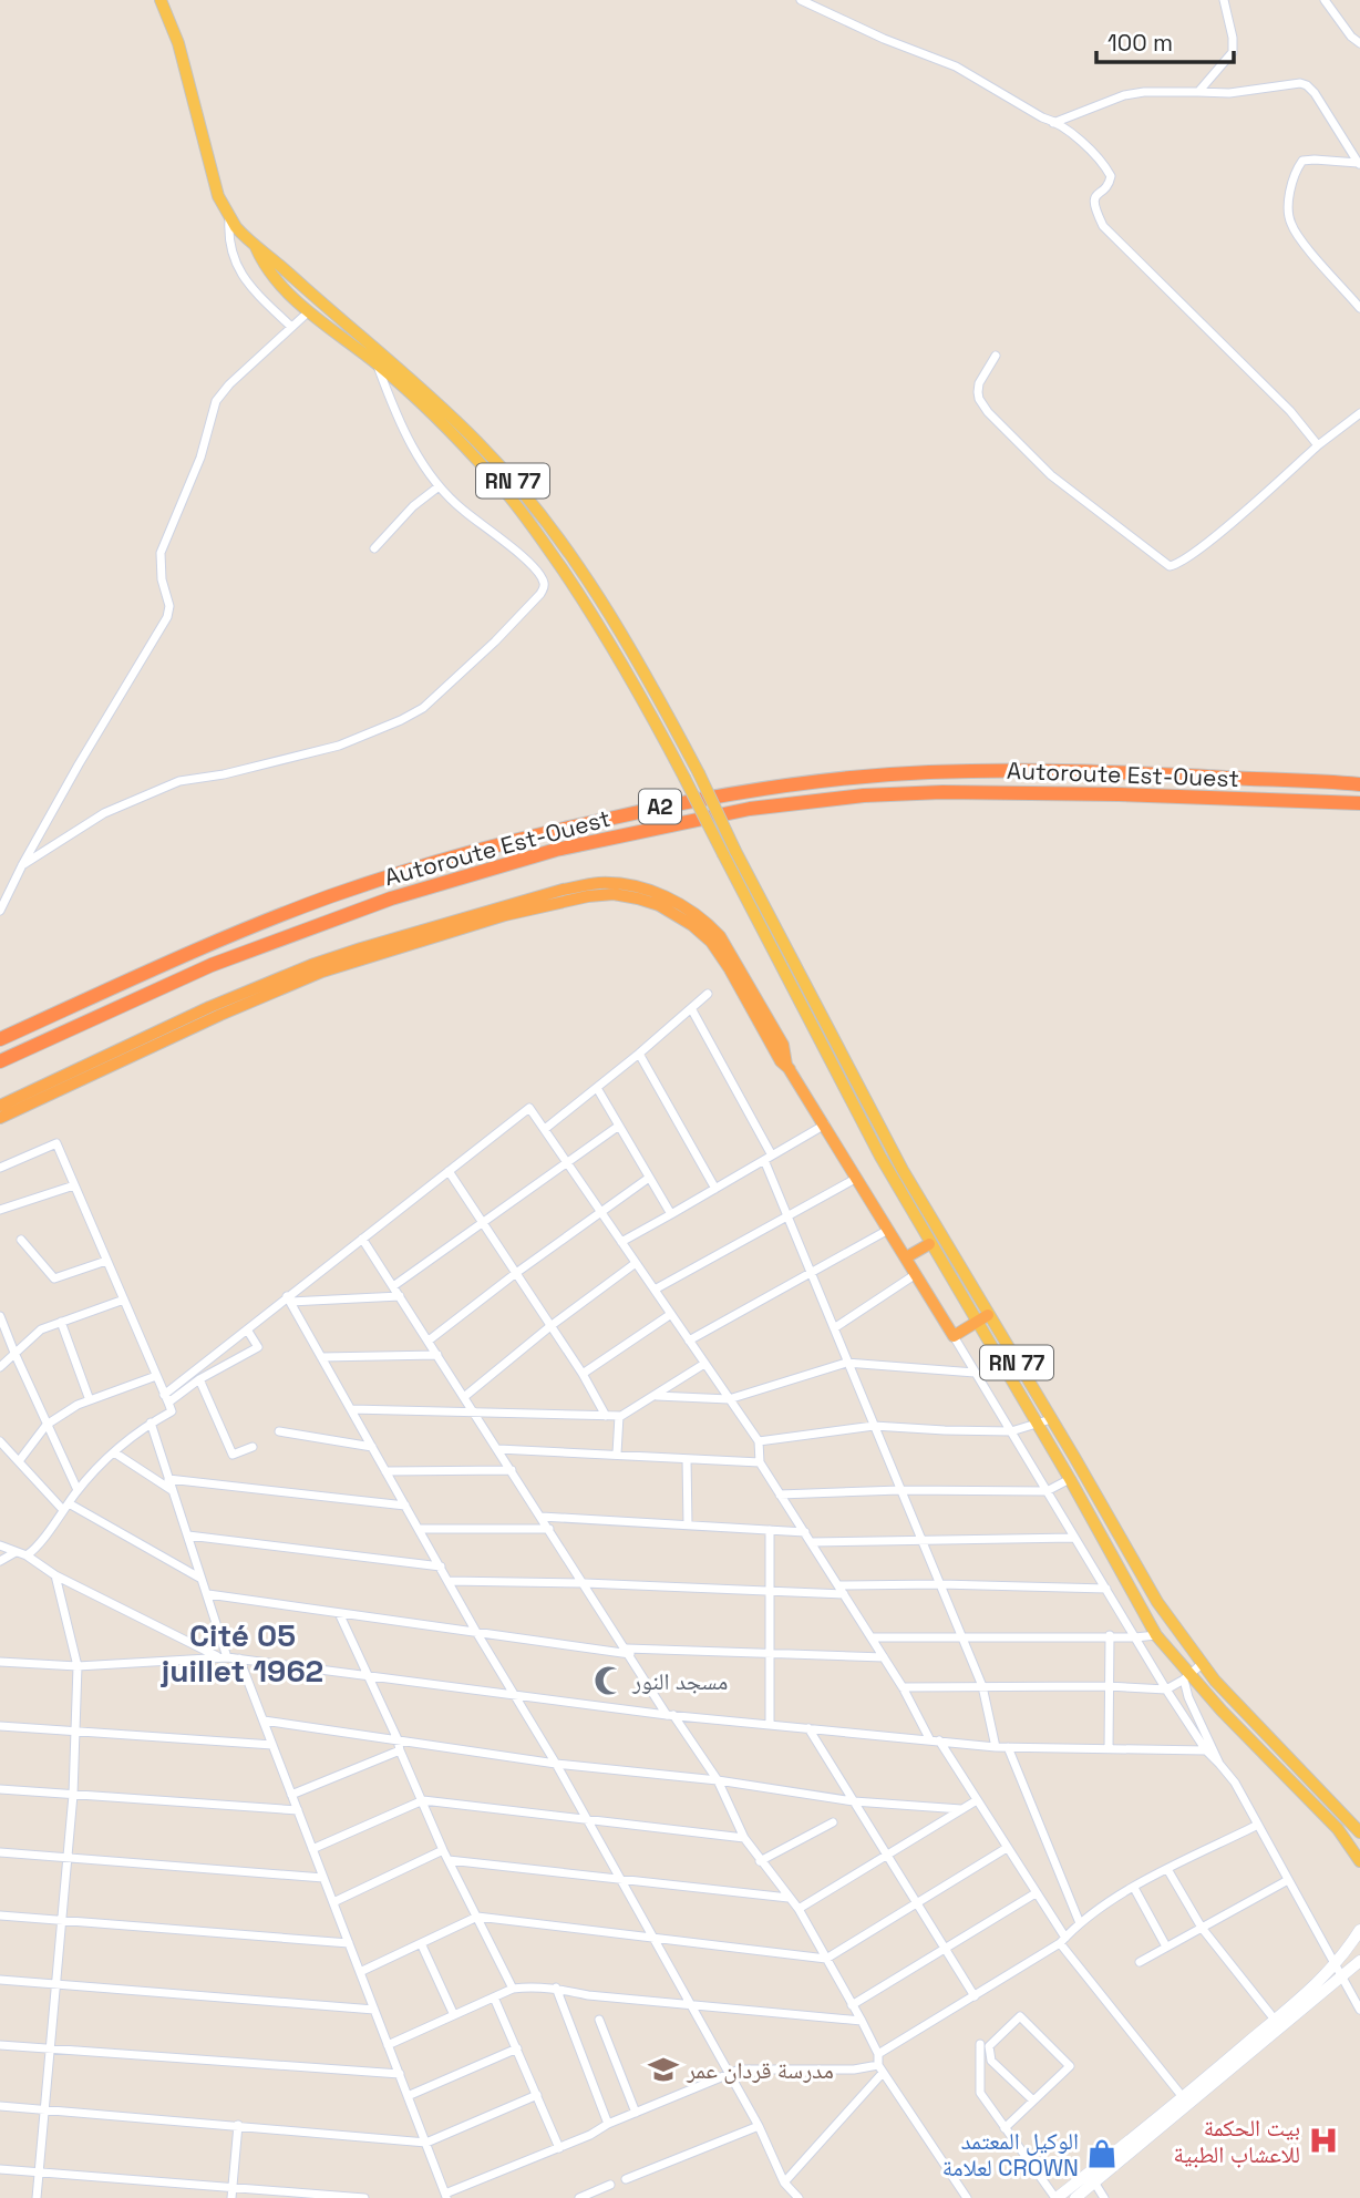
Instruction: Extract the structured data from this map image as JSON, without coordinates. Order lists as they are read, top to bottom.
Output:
{
  "streets": {
    "highway": ["Autoroute Est-Ouest", "A2"],
    "main road": ["RN 77"]
  },
  "districts": ["Cité 05 juillet 1962"],
  "places": {
    "mosque": ["مسجد النور"],
    "school or university": ["مدرسة قردان عمر"],
    "hospital": ["بيت الحكمة للاعشاب الطبية"],
    "shop": ["الوكيل المعتمد لعلامة CROWN"]
  },
  "scale_bar": "100 m"
}
